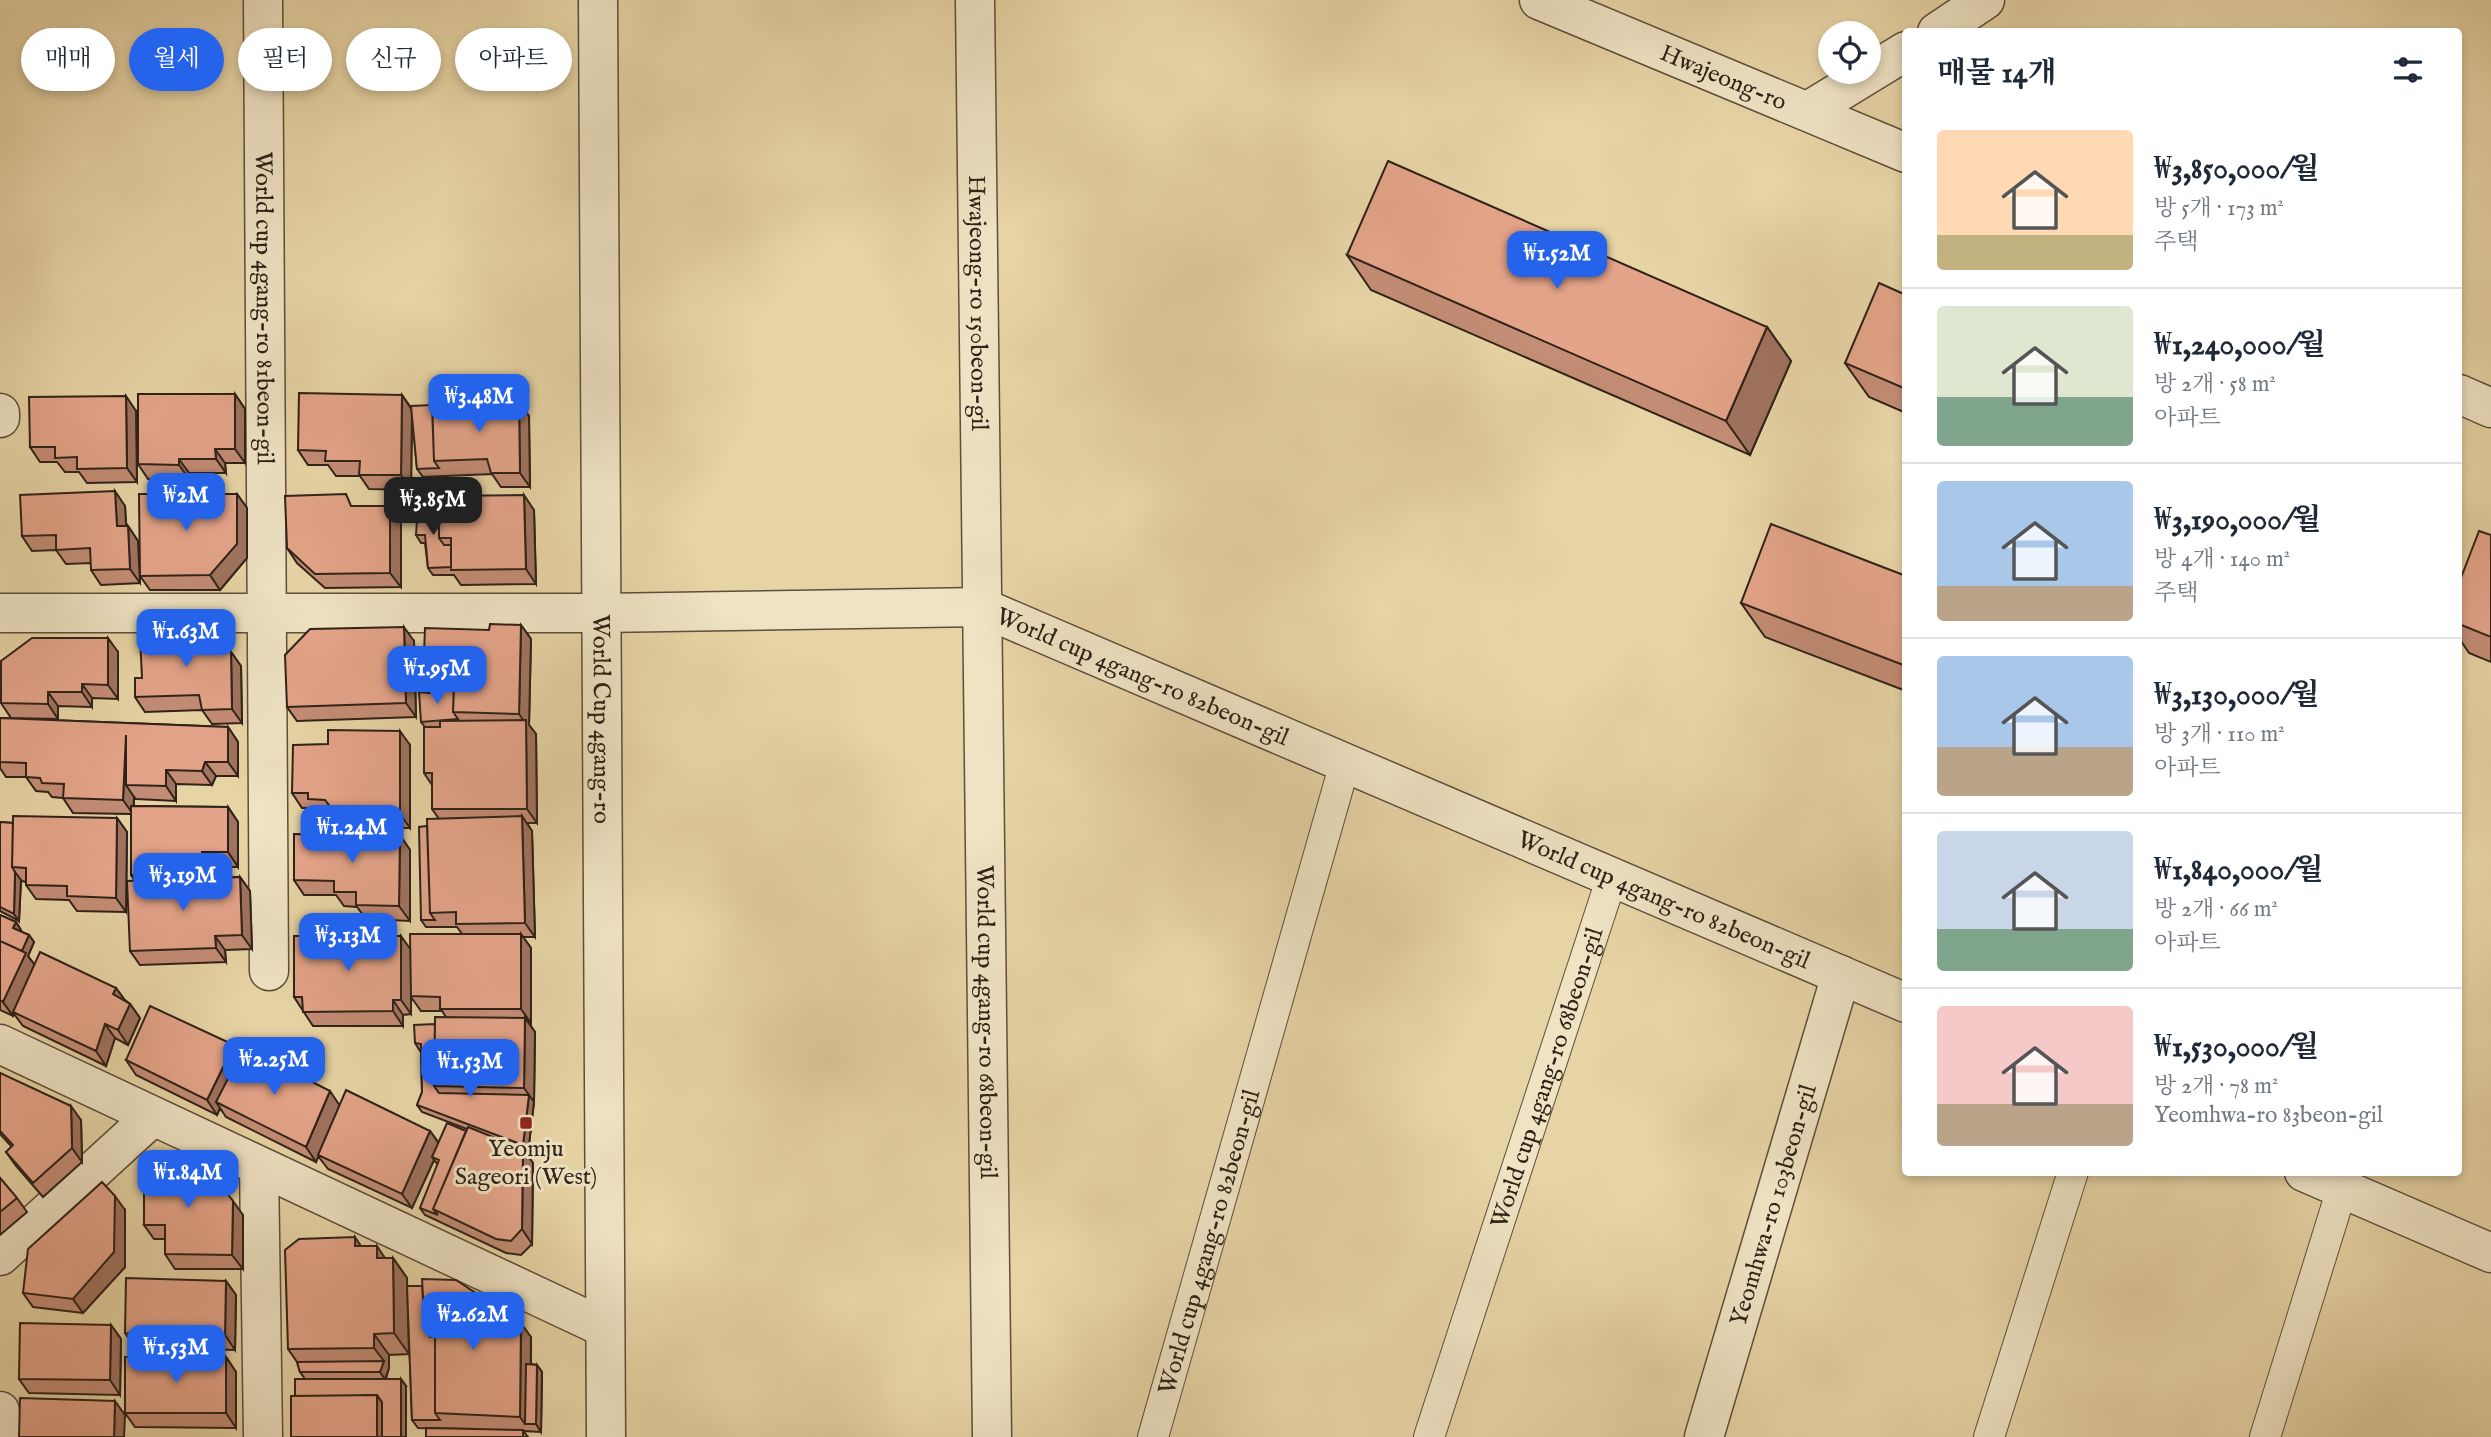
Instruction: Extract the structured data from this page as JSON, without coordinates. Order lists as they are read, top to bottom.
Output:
{
  "streets": {
    "street": [
      "Hwajeong-ro",
      "Hwajeong-ro 150beon-gil",
      "World cup 4gang-ro 81beon-gil",
      "World cup 4gang-ro 82beon-gil",
      "World Cup 4gang-ro",
      "World cup 4gang-ro 68beon-gil",
      "Yeomhwa-ro 103beon-gil"
    ]
  },
  "crossings": [
    ["Hwajeong-ro 150beon-gil", "World cup 4gang-ro 82beon-gil"],
    ["Hwajeong-ro 150beon-gil", "World cup 4gang-ro 68beon-gil"],
    ["World cup 4gang-ro 82beon-gil", "World Cup 4gang-ro"],
    ["World cup 4gang-ro 82beon-gil", "World cup 4gang-ro 68beon-gil"],
    ["World cup 4gang-ro 82beon-gil", "Yeomhwa-ro 103beon-gil"]
  ],
  "places": {
    "transit": ["Yeomju Sageori (West)"]
  },
  "page": {
    "chip": [
      "매매",
      "월세",
      "필터",
      "신규",
      "아파트"
    ],
    "heading": "매물 14개",
    "list": [
      {
        "name": "₩3,850,000/월",
        "note": "방 5개 · 173 m² · 주택"
      },
      {
        "name": "₩1,240,000/월",
        "note": "방 2개 · 58 m² · 아파트"
      },
      {
        "name": "₩3,190,000/월",
        "note": "방 4개 · 140 m² · 주택"
      },
      {
        "name": "₩3,130,000/월",
        "note": "방 3개 · 110 m² · 아파트"
      },
      {
        "name": "₩1,840,000/월",
        "note": "방 2개 · 66 m² · 아파트"
      },
      {
        "name": "₩1,530,000/월",
        "note": "방 2개 · 78 m² · Yeomhwa-ro 83beon-gil"
      }
    ],
    "price": [
      "₩1.52M",
      "₩3.48M",
      "₩2M",
      "₩3.85M",
      "₩1.63M",
      "₩1.95M",
      "₩1.24M",
      "₩3.19M",
      "₩3.13M",
      "₩2.25M",
      "₩1.53M",
      "₩1.84M",
      "₩2.62M",
      "₩1.53M"
    ]
  }
}
